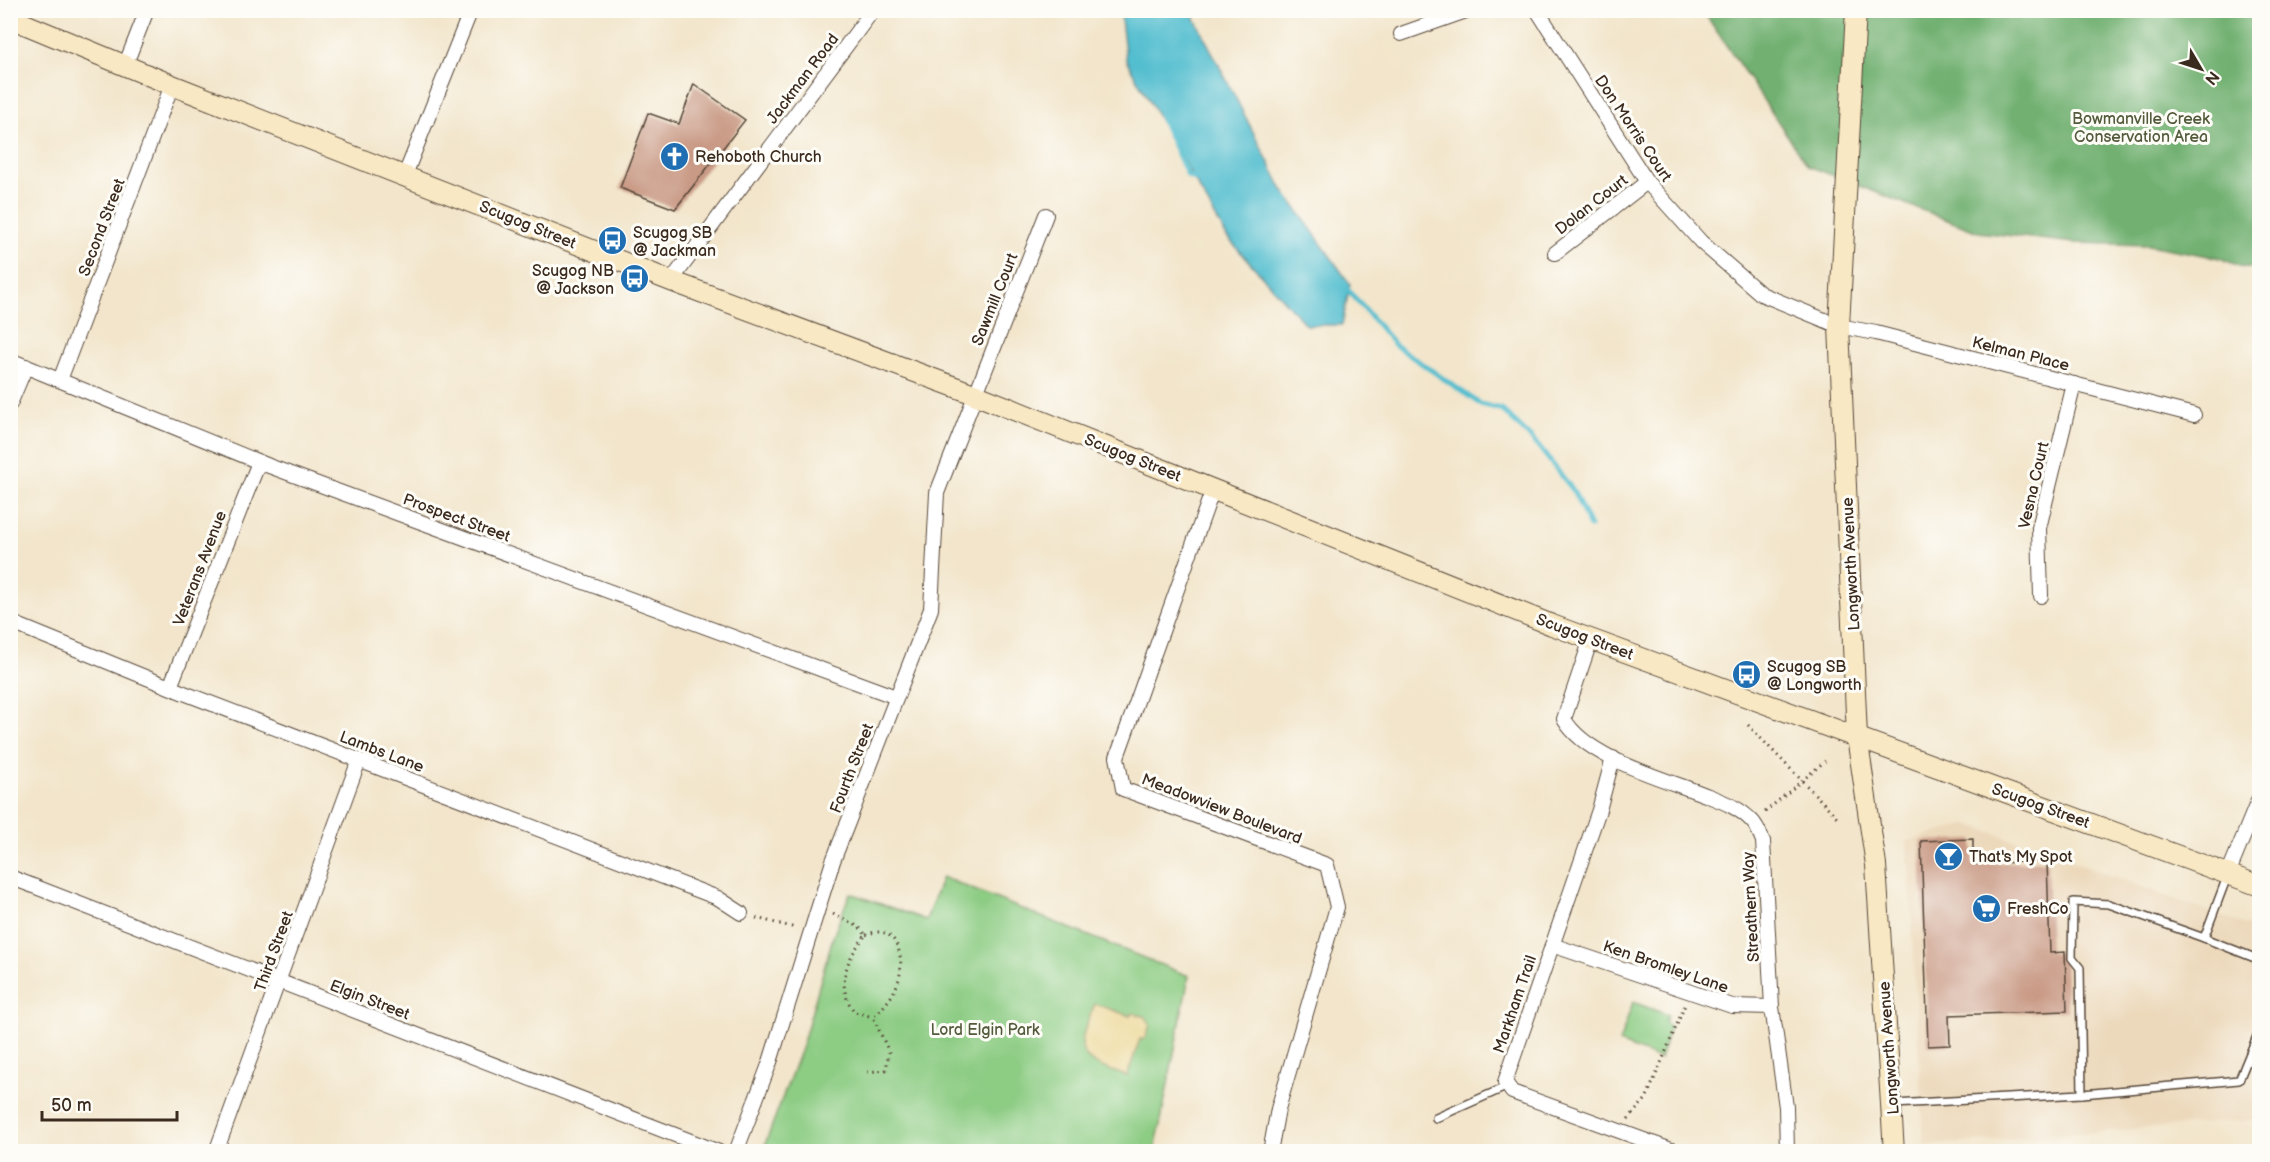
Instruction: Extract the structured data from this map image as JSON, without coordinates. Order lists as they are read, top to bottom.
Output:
{
  "streets": {
    "street": [
      "Jackman Road",
      "Don Morris Court",
      "Dolan Court",
      "Scugog Street",
      "Second Street",
      "Sawmill Court",
      "Kelman Place",
      "Vesna Court",
      "Prospect Street",
      "Longworth Avenue",
      "Veterans Avenue",
      "Lambs Lane",
      "Fourth Street",
      "Meadowview Boulevard",
      "Streathern Way",
      "Third Street",
      "Ken Bromley Lane",
      "Elgin Street",
      "Markham Trail"
    ]
  },
  "crossings": [
    ["Jackman Road", "Scugog Street"],
    ["Don Morris Court", "Dolan Court"],
    ["Don Morris Court", "Kelman Place"],
    ["Don Morris Court", "Longworth Avenue"],
    ["Scugog Street", "Second Street"],
    ["Scugog Street", "Sawmill Court"],
    ["Scugog Street", "Longworth Avenue"],
    ["Scugog Street", "Fourth Street"],
    ["Scugog Street", "Meadowview Boulevard"],
    ["Second Street", "Prospect Street"],
    ["Sawmill Court", "Fourth Street"],
    ["Kelman Place", "Vesna Court"],
    ["Kelman Place", "Longworth Avenue"],
    ["Prospect Street", "Veterans Avenue"],
    ["Prospect Street", "Fourth Street"],
    ["Veterans Avenue", "Lambs Lane"],
    ["Lambs Lane", "Third Street"],
    ["Streathern Way", "Ken Bromley Lane"],
    ["Third Street", "Elgin Street"],
    ["Ken Bromley Lane", "Markham Trail"]
  ],
  "parks": ["Bowmanville Creek Conservation Area", "Lord Elgin Park"],
  "places": {
    "church": ["Rehoboth Church"],
    "bus stop": ["Scugog SB @ Jackman", "Scugog NB @ Jackson", "Scugog SB @ Longworth"],
    "bar": ["That's My Spot"],
    "supermarket": ["FreshCo"]
  },
  "scale_bar": "50 m",
  "north": "bottom right"
}
